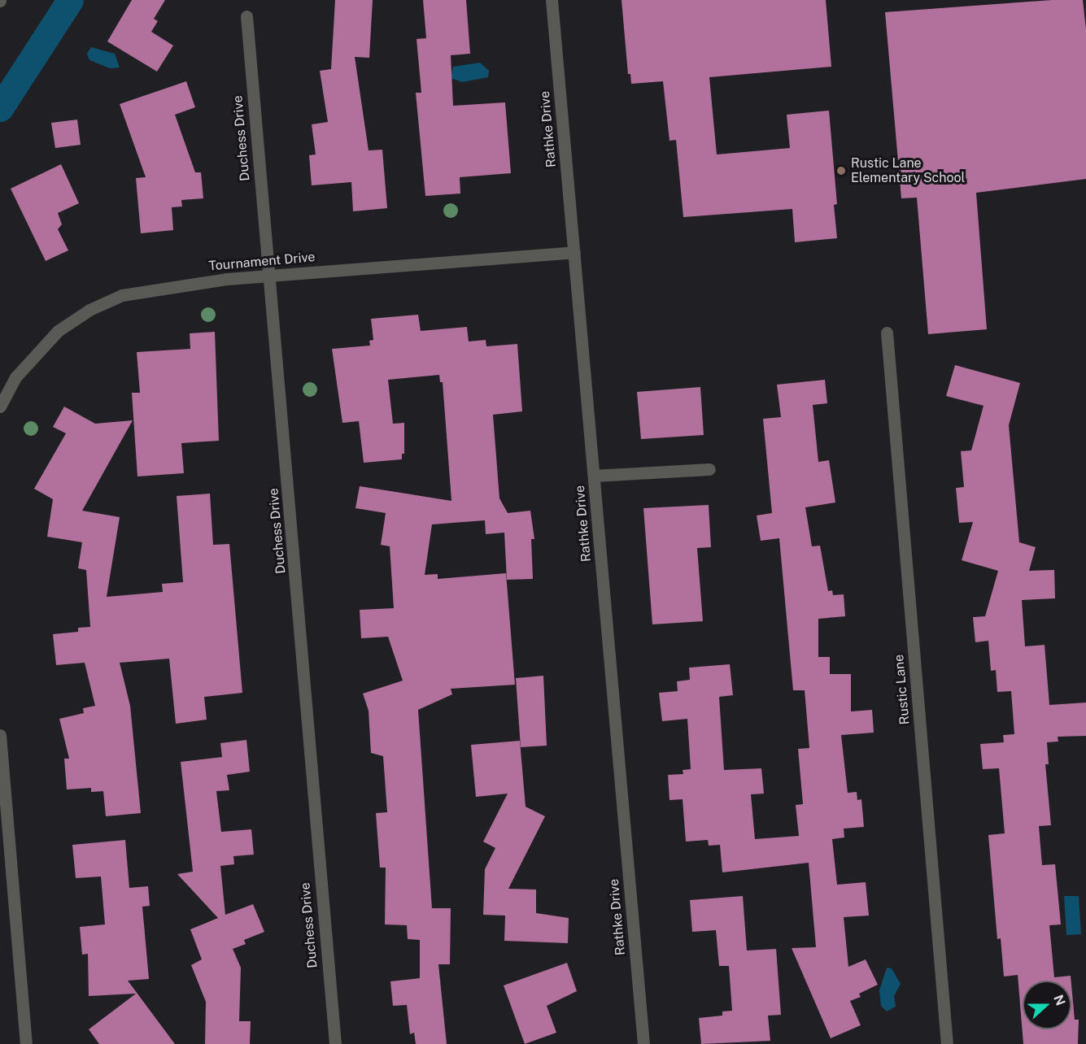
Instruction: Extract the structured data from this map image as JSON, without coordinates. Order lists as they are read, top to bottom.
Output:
{
  "streets": {
    "street": [
      "Rathke Drive",
      "Duchess Drive",
      "Tournament Drive",
      "Rustic Lane"
    ]
  },
  "crossings": [
    ["Rathke Drive", "Tournament Drive"],
    ["Duchess Drive", "Tournament Drive"]
  ],
  "places": ["Rustic Lane Elementary School"],
  "north": "right"
}
